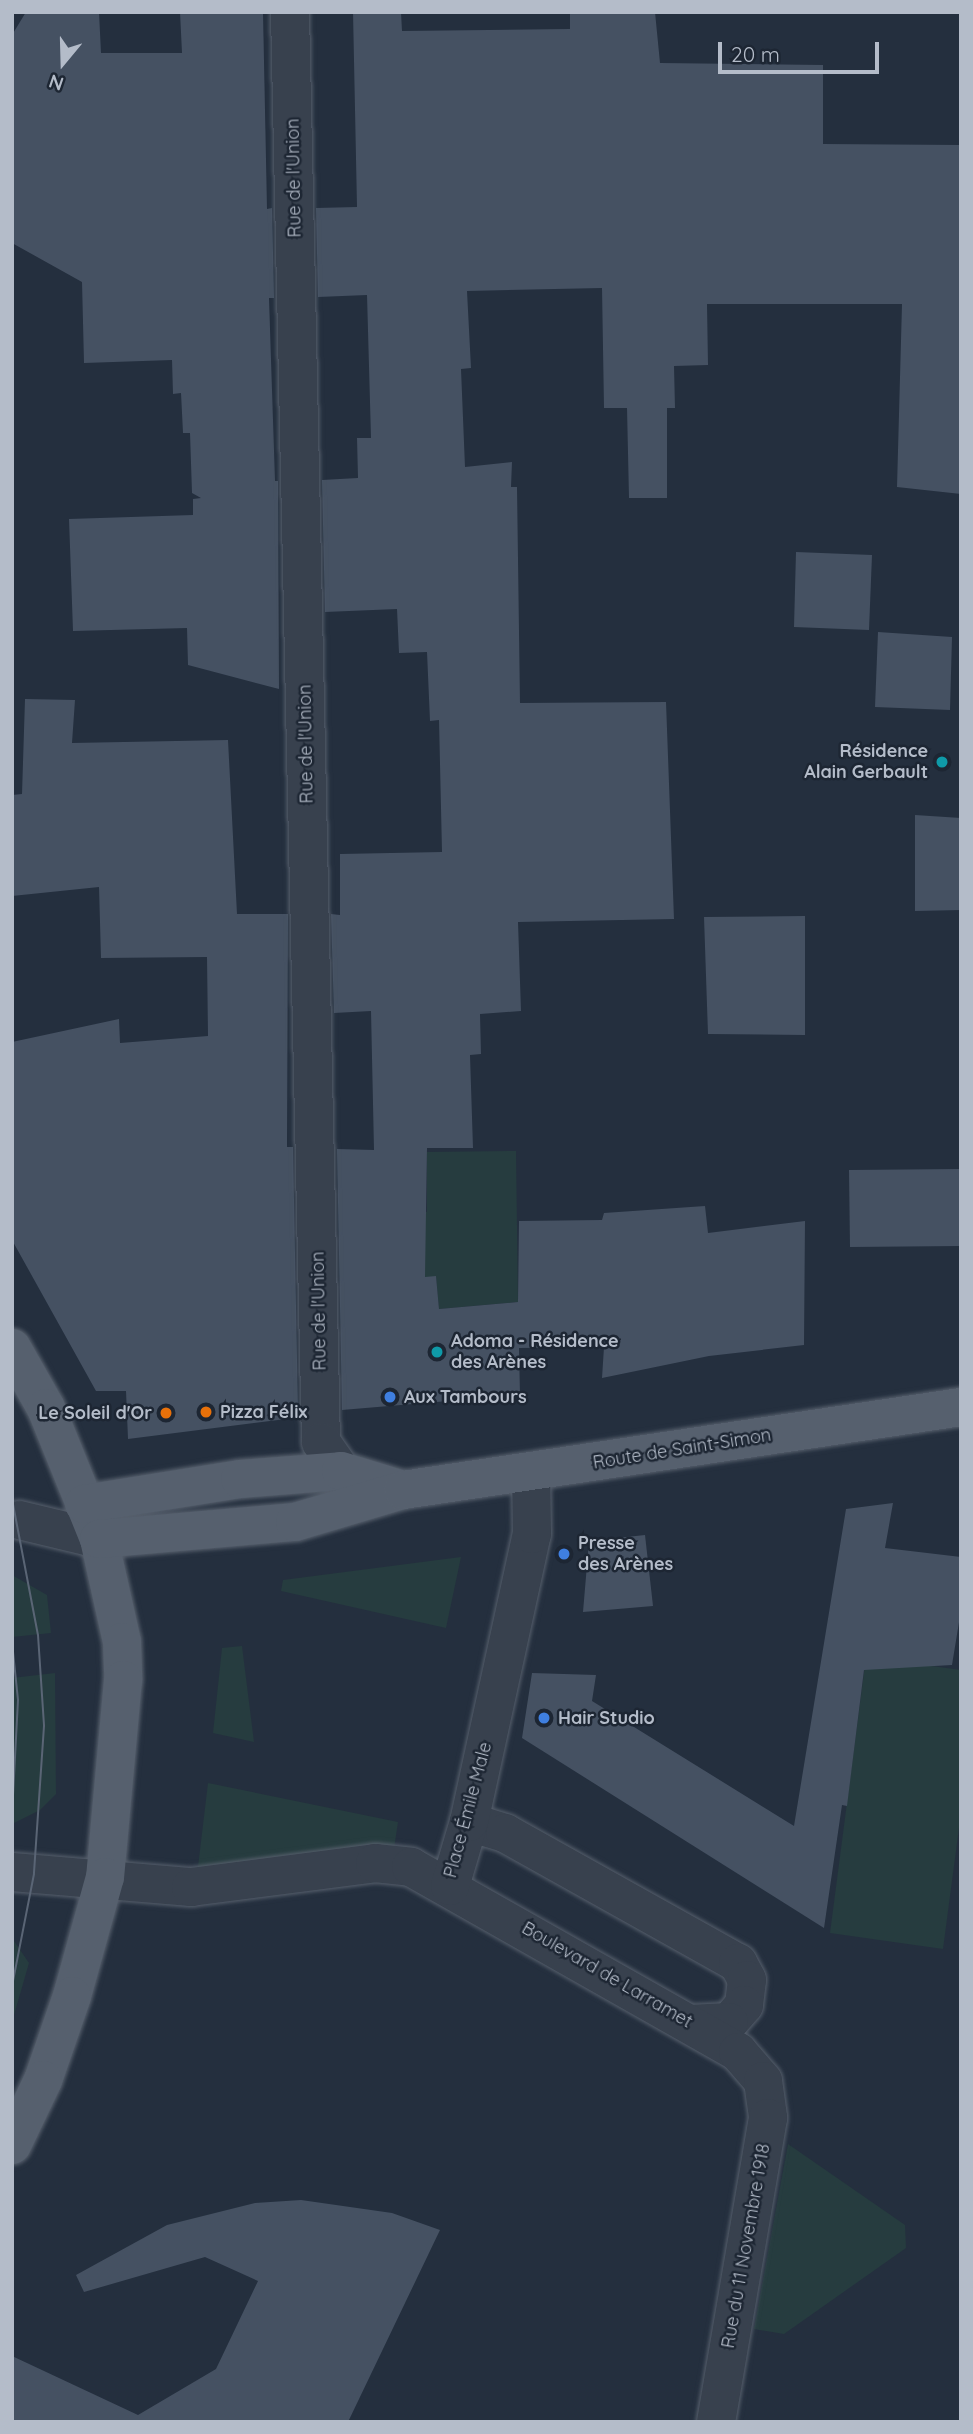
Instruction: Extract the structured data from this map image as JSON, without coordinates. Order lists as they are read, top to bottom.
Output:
{
  "streets": {
    "main road": ["Route de Saint-Simon"],
    "street": [
      "Rue de l'Union",
      "Place Émile Male",
      "Boulevard de Larramet",
      "Rue du 11 Novembre 1918"
    ]
  },
  "crossings": [
    ["Rue de l'Union", "Route de Saint-Simon"],
    ["Route de Saint-Simon", "Place Émile Male"],
    ["Place Émile Male", "Boulevard de Larramet"],
    ["Boulevard de Larramet", "Rue du 11 Novembre 1918"]
  ],
  "places": [
    "Résidence Alain Gerbault",
    "Adoma - Résidence des Arènes",
    "Aux Tambours",
    "Pizza Félix",
    "Le Soleil d'Or",
    "Presse des Arènes",
    "Hair Studio"
  ],
  "scale_bar": "20 m",
  "north": "bottom"
}
